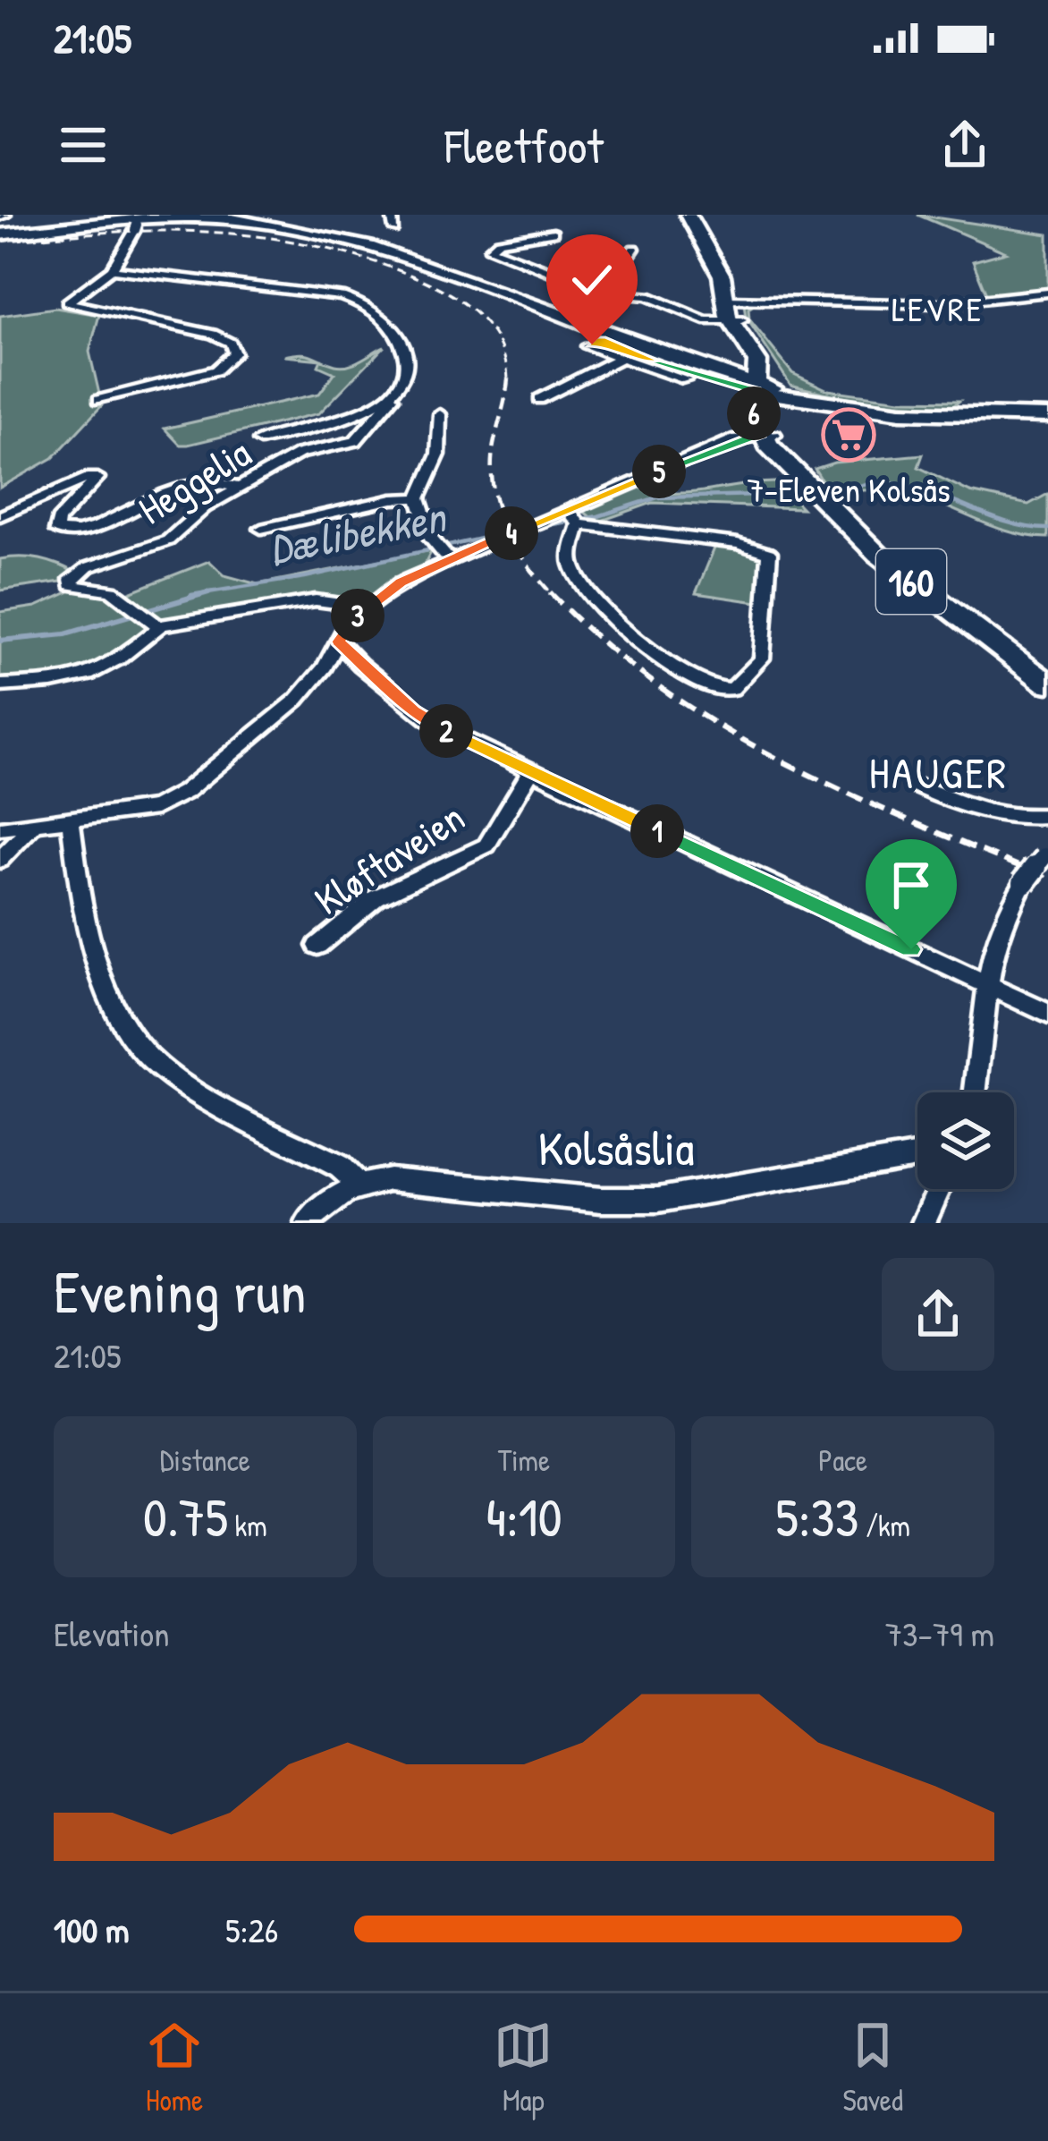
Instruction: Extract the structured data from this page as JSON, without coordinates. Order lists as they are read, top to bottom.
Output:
{
  "streets": {
    "main road": ["160"],
    "street": ["Heggelia", "Kløftaveien", "Kolsåslia"]
  },
  "districts": ["LEVRE", "HAUGER"],
  "water": ["Dælibekken"],
  "places": {
    "supermarket": ["7-Eleven Kolsås"]
  },
  "page": {
    "status": "21:05",
    "header": "Fleetfoot",
    "pins": [
      "6",
      "5",
      "4",
      "3",
      "2",
      "1"
    ],
    "heading": ["Evening run", "21:05"],
    "stats": [
      ["Distance", "0.75 km"],
      ["Time", "4:10"],
      ["Pace", "5:33 /km"]
    ],
    "chart": ["Elevation", "73–79 m"],
    "list": [
      {
        "name": "100 m",
        "note": "5:26"
      }
    ],
    "tabs": ["Home", "Map", "Saved"]
  }
}
